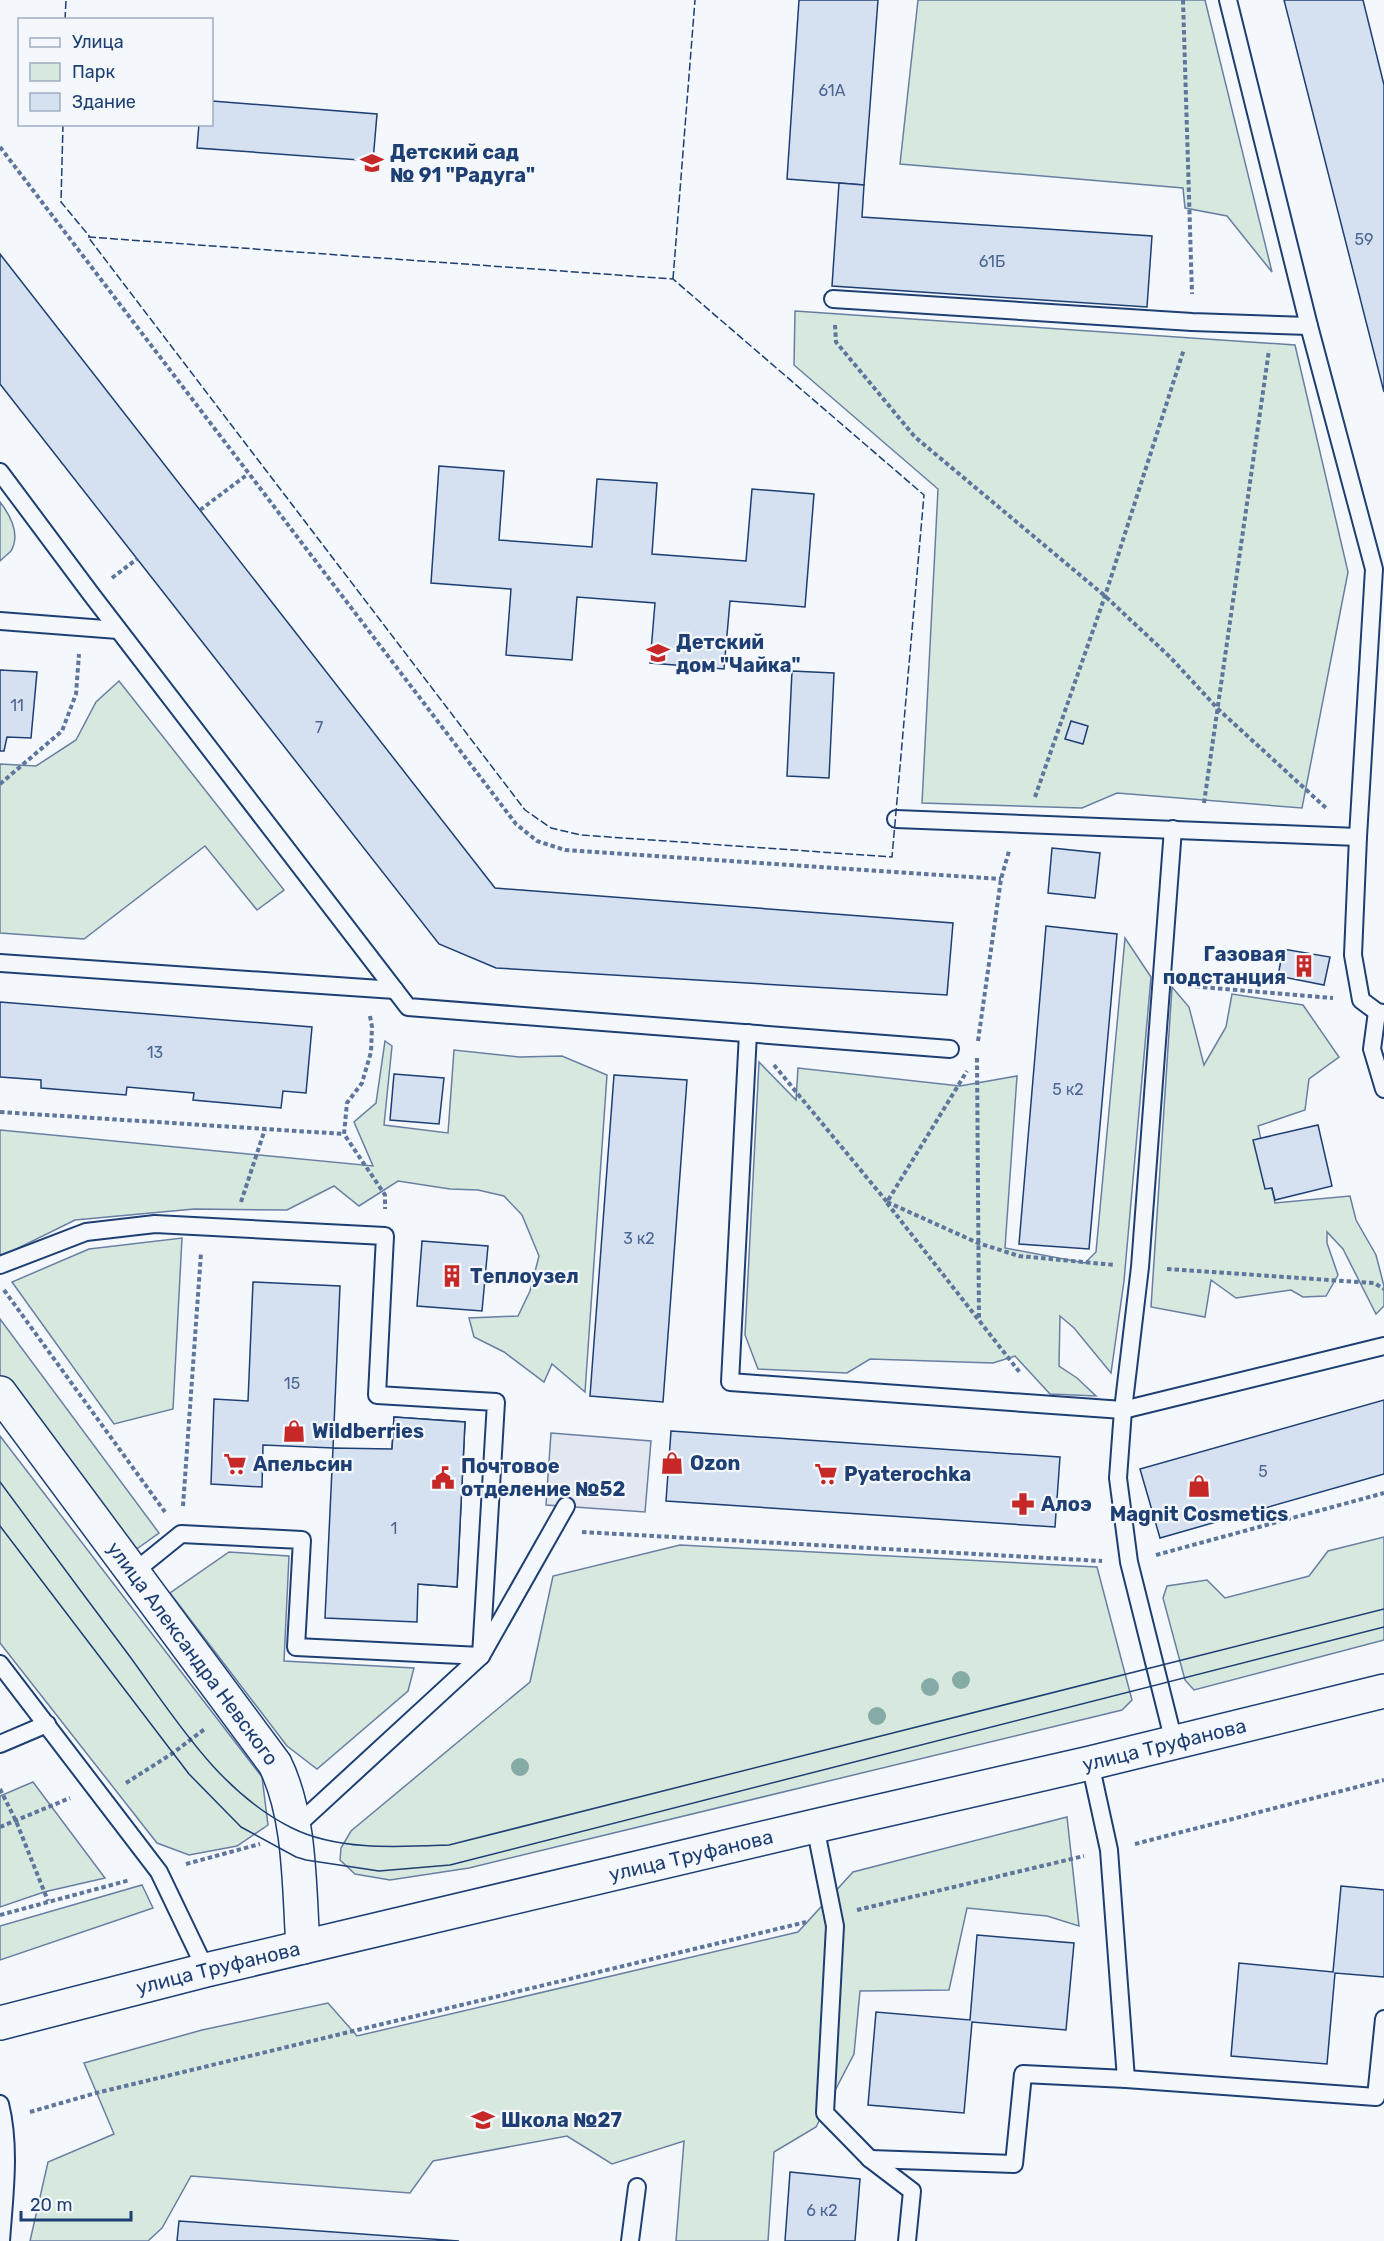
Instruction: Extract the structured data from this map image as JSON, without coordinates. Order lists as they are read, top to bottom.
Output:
{
  "streets": {
    "street": ["улица Александра Невского", "улица Труфанова"]
  },
  "crossings": [
    ["улица Александра Невского", "улица Труфанова"]
  ],
  "places": {
    "school or university": ["Детский сад № 91 \"Радуга\"", "Детский дом \"Чайка\"", "Школа №27"],
    "building": ["Газовая подстанция", "Теплоузел"],
    "shop": ["Wildberries", "Ozon", "Magnit Cosmetics"],
    "supermarket": ["Апельсин", "Pyaterochka"],
    "public building": ["Почтовое отделение №52"],
    "pharmacy": ["Алоэ"]
  },
  "house_numbers": [
    "61А",
    "59",
    "61Б",
    "11",
    "7",
    "13",
    "5 к2",
    "3 к2",
    "15",
    "5",
    "1",
    "6 к2"
  ],
  "legend": ["Улица", "Парк", "Здание"],
  "scale_bar": "20 m"
}
